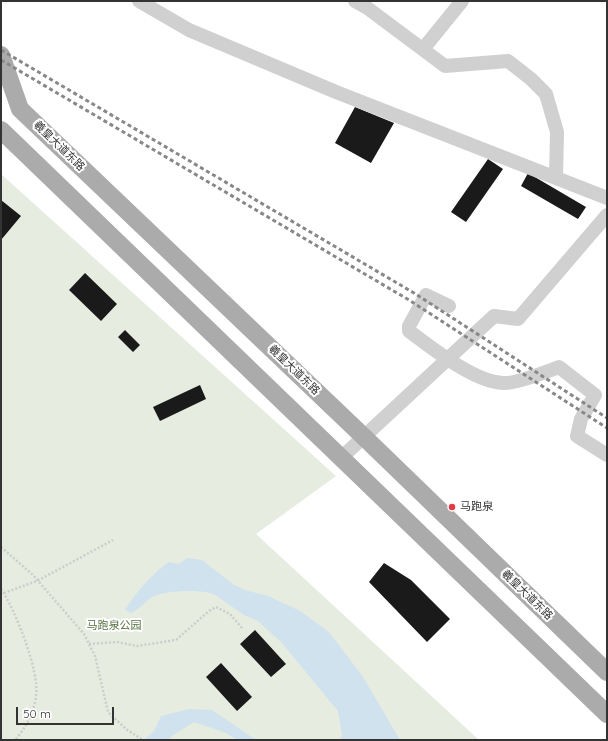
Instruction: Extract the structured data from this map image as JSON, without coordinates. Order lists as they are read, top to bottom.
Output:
{
  "streets": {
    "main road": ["羲皇大道东路"]
  },
  "parks": ["马跑泉公园"],
  "places": ["马跑泉"],
  "scale_bar": "50 m"
}
